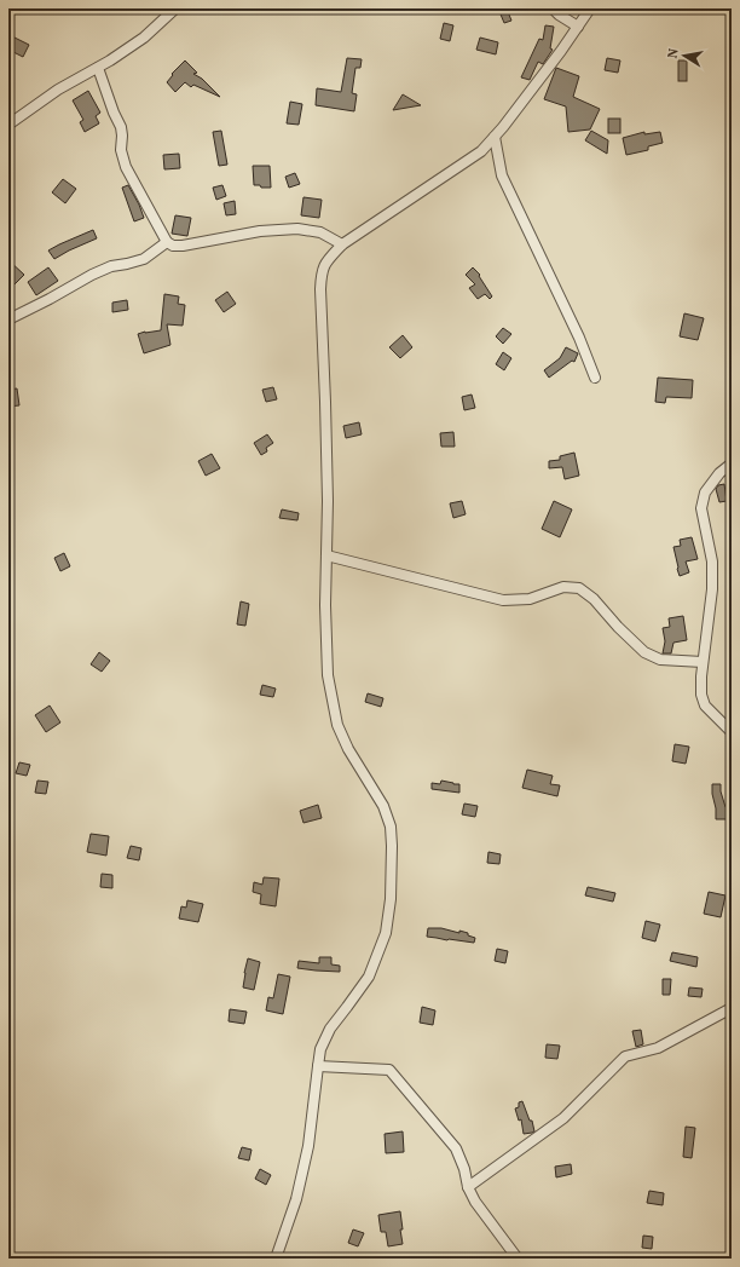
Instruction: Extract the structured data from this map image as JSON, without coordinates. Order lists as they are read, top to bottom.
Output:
{
  "north": "left"
}
